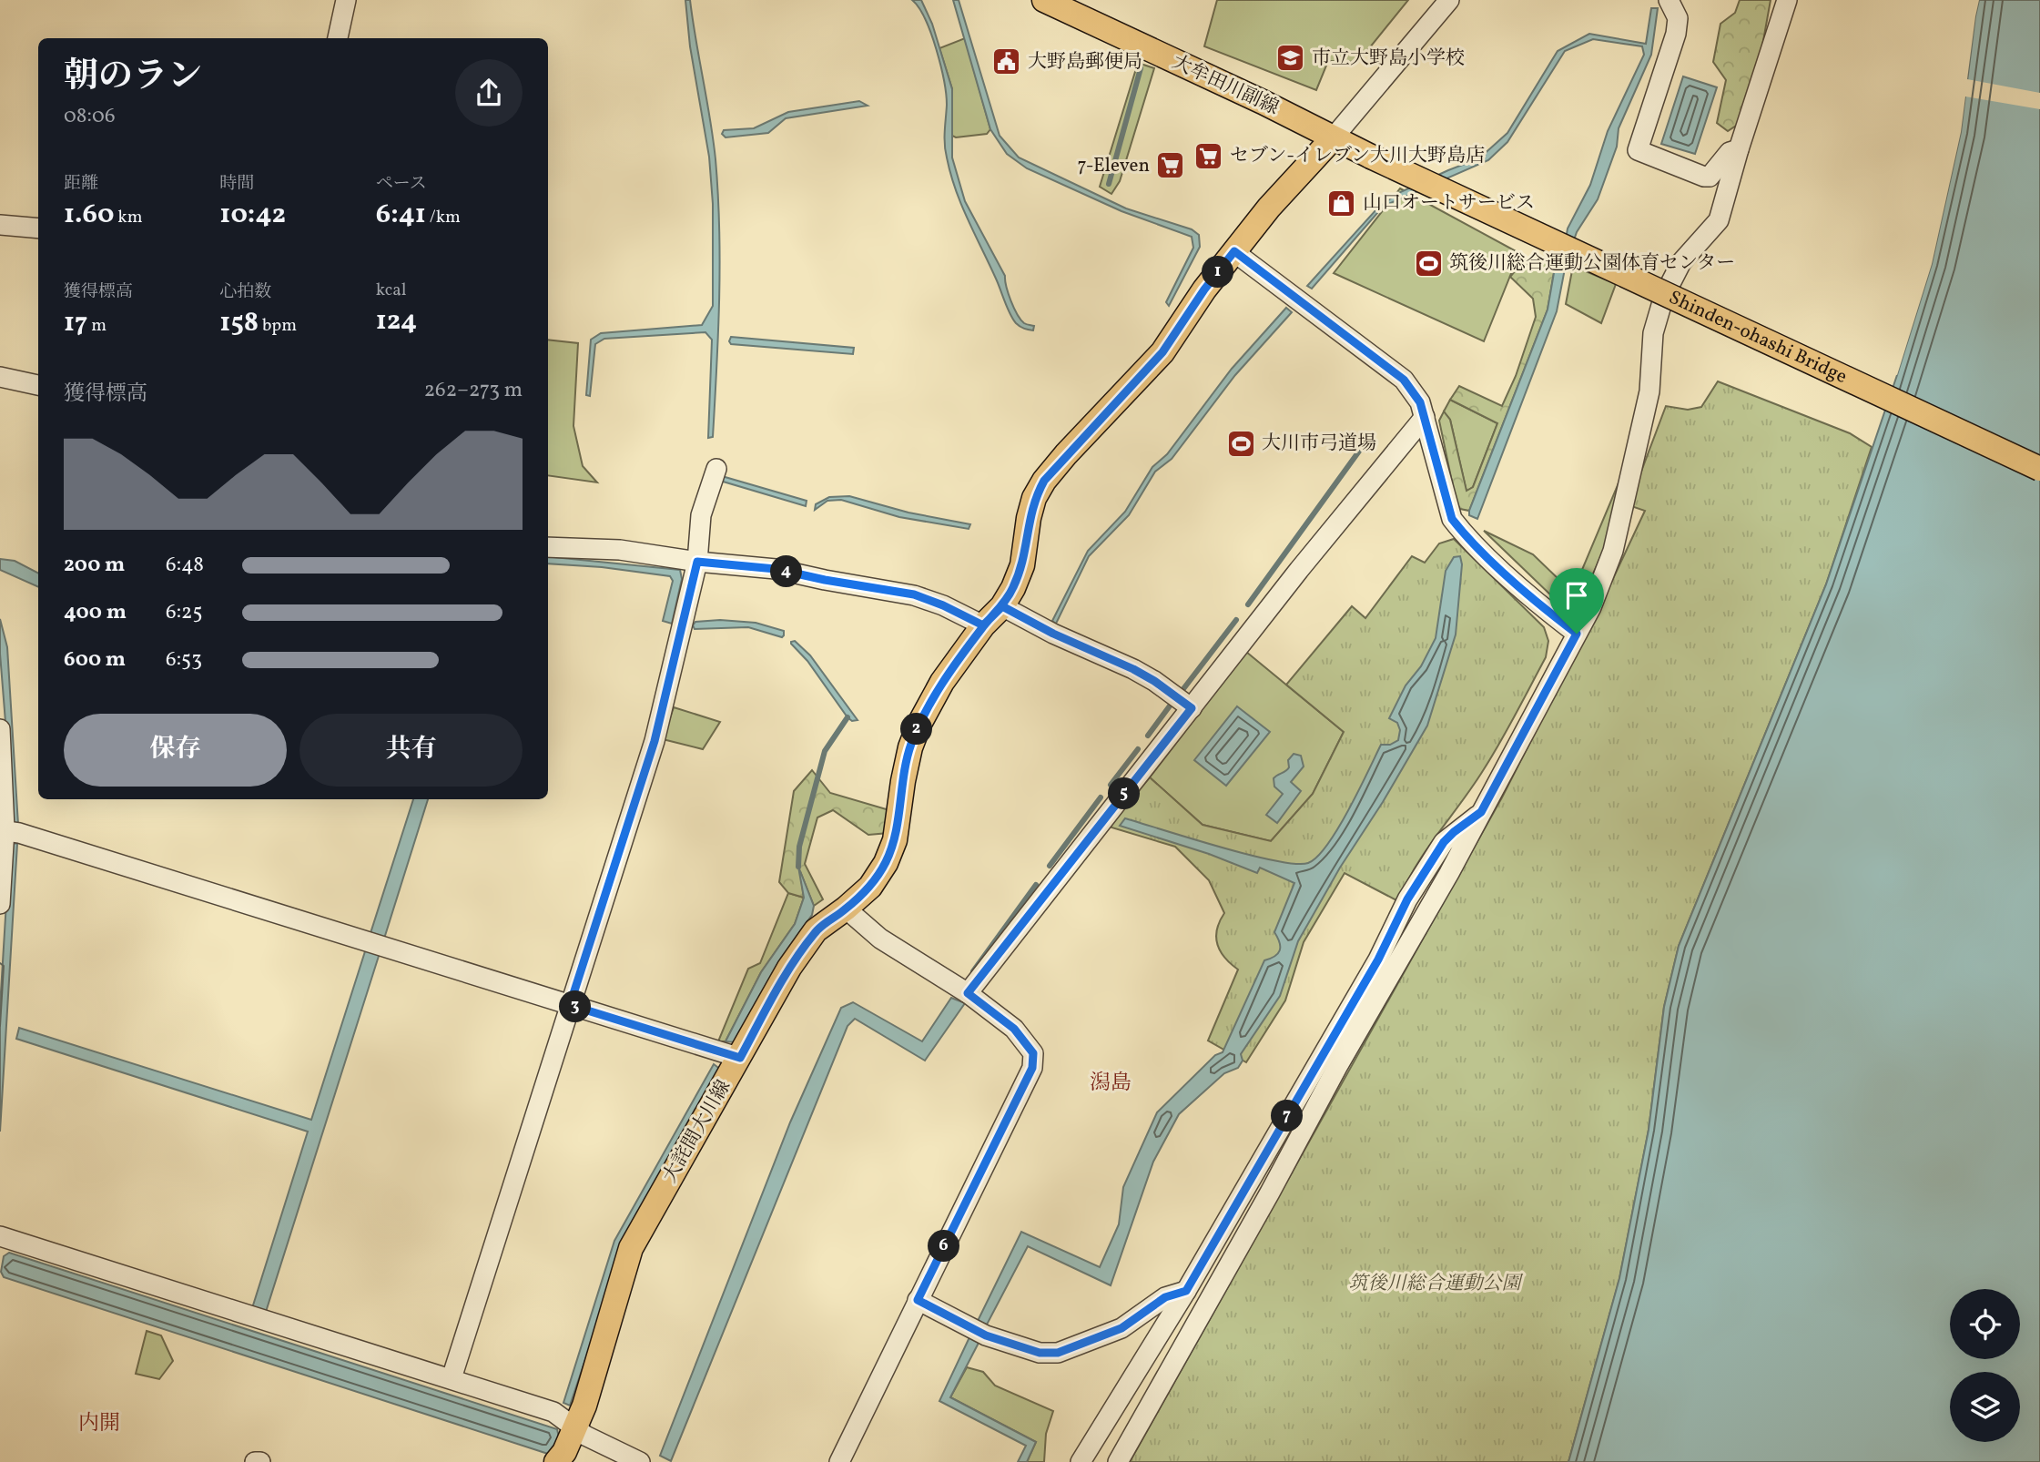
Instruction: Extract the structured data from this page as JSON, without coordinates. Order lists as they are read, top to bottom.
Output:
{
  "streets": {
    "main road": ["大牟田川副線", "Shinden-ohashi Bridge", "大詫間大川線"]
  },
  "crossings": [
    ["大牟田川副線", "Shinden-ohashi Bridge"],
    ["大牟田川副線", "大詫間大川線"]
  ],
  "districts": ["潟島", "内開"],
  "parks": ["筑後川総合運動公園"],
  "places": {
    "school or university": ["市立大野島小学校"],
    "public building": ["大野島郵便局"],
    "supermarket": ["セブン-イレブン大川大野島店", "7-Eleven"],
    "shop": ["山口オートサービス"],
    "sports": ["筑後川総合運動公園体育センター", "大川市弓道場"]
  },
  "page": {
    "heading": ["朝のラン", "08:06"],
    "stats": [
      ["距離", "1.60 km"],
      ["時間", "10:42"],
      ["ペース", "6:41 /km"],
      ["獲得標高", "17 m"],
      ["心拍数", "158 bpm"],
      ["kcal", "124"]
    ],
    "pins": [
      "1",
      "4",
      "2",
      "5",
      "3",
      "7",
      "6"
    ],
    "chart": ["獲得標高", "262–273 m"],
    "list": [
      {
        "name": "200 m",
        "note": "6:48"
      },
      {
        "name": "400 m",
        "note": "6:25"
      },
      {
        "name": "600 m",
        "note": "6:53"
      }
    ],
    "buttons": ["保存", "共有"]
  }
}
